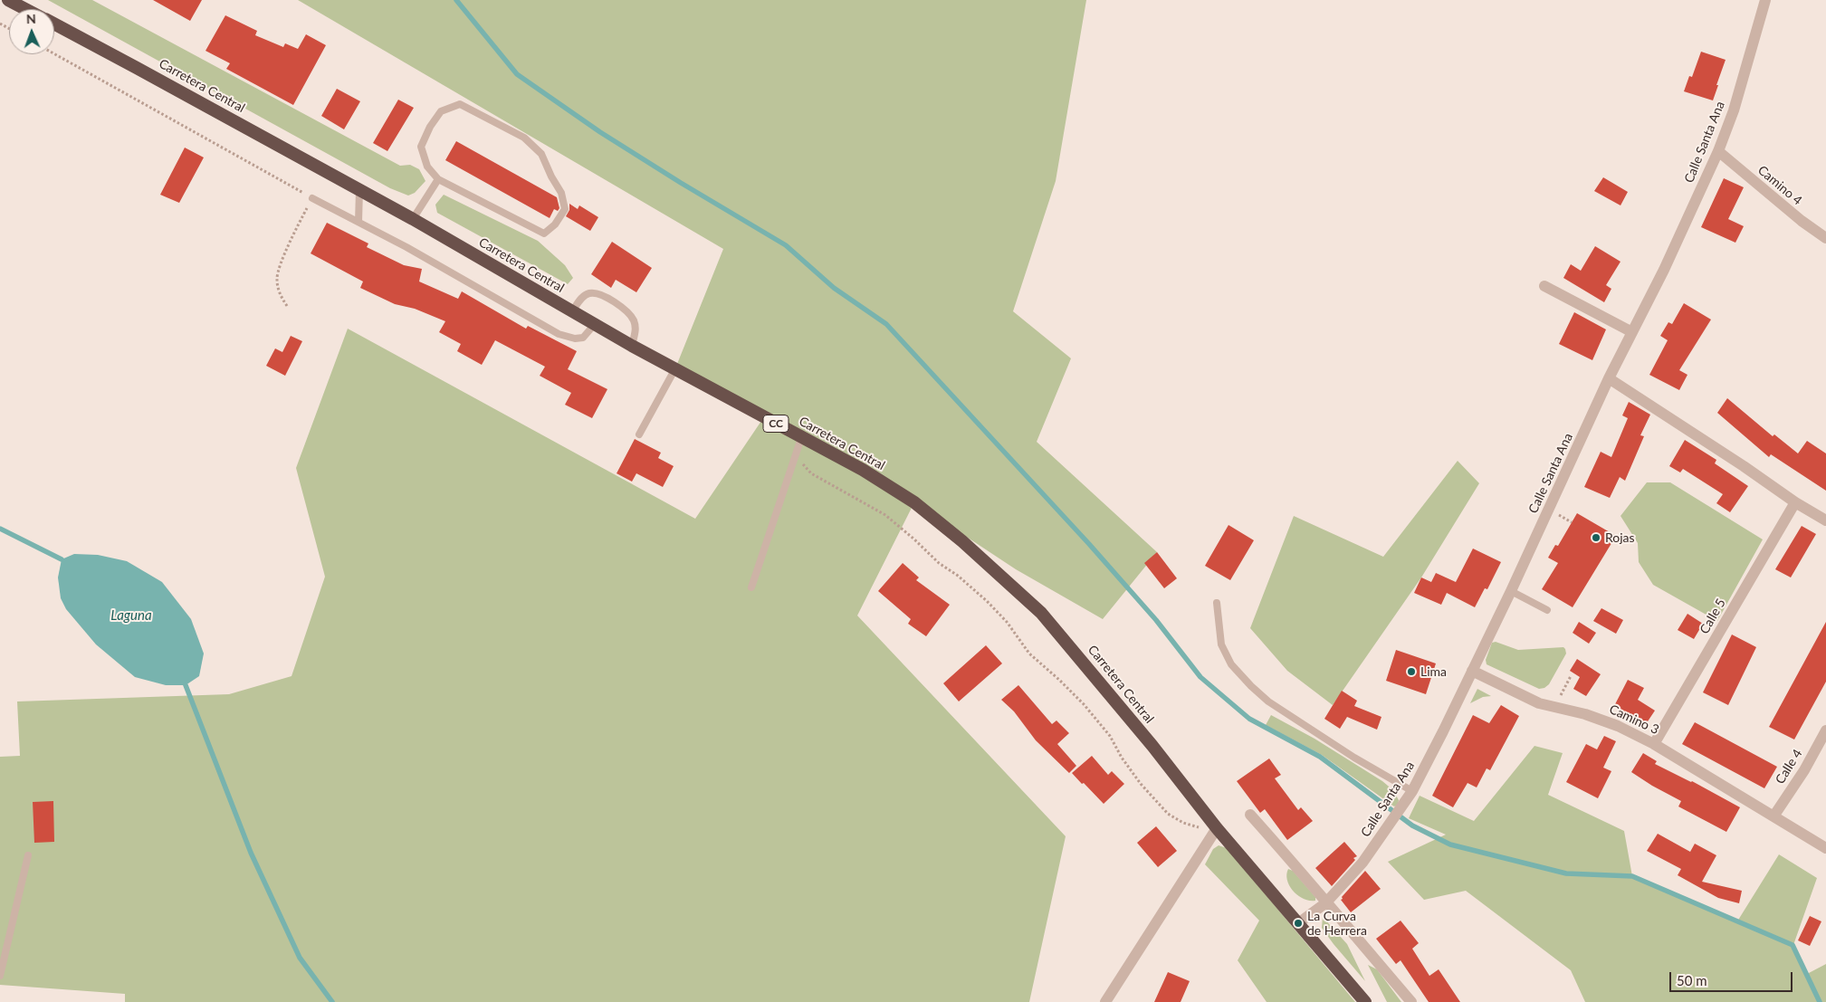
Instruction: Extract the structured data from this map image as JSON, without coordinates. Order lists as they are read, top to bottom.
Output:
{
  "streets": {
    "highway": ["Carretera Central", "CC"],
    "street": [
      "Calle Santa Ana",
      "Camino 4",
      "Calle 5",
      "Camino 3",
      "Calle 4"
    ]
  },
  "crossings": [
    ["Carretera Central", "Calle Santa Ana"],
    ["Calle Santa Ana", "Camino 4"],
    ["Calle Santa Ana", "Camino 3"],
    ["Calle 5", "Camino 3"],
    ["Camino 3", "Calle 4"]
  ],
  "water": ["Laguna"],
  "places": ["Rojas", "Lima", "La Curva de Herrera"],
  "scale_bar": "50 m",
  "north": "top"
}
